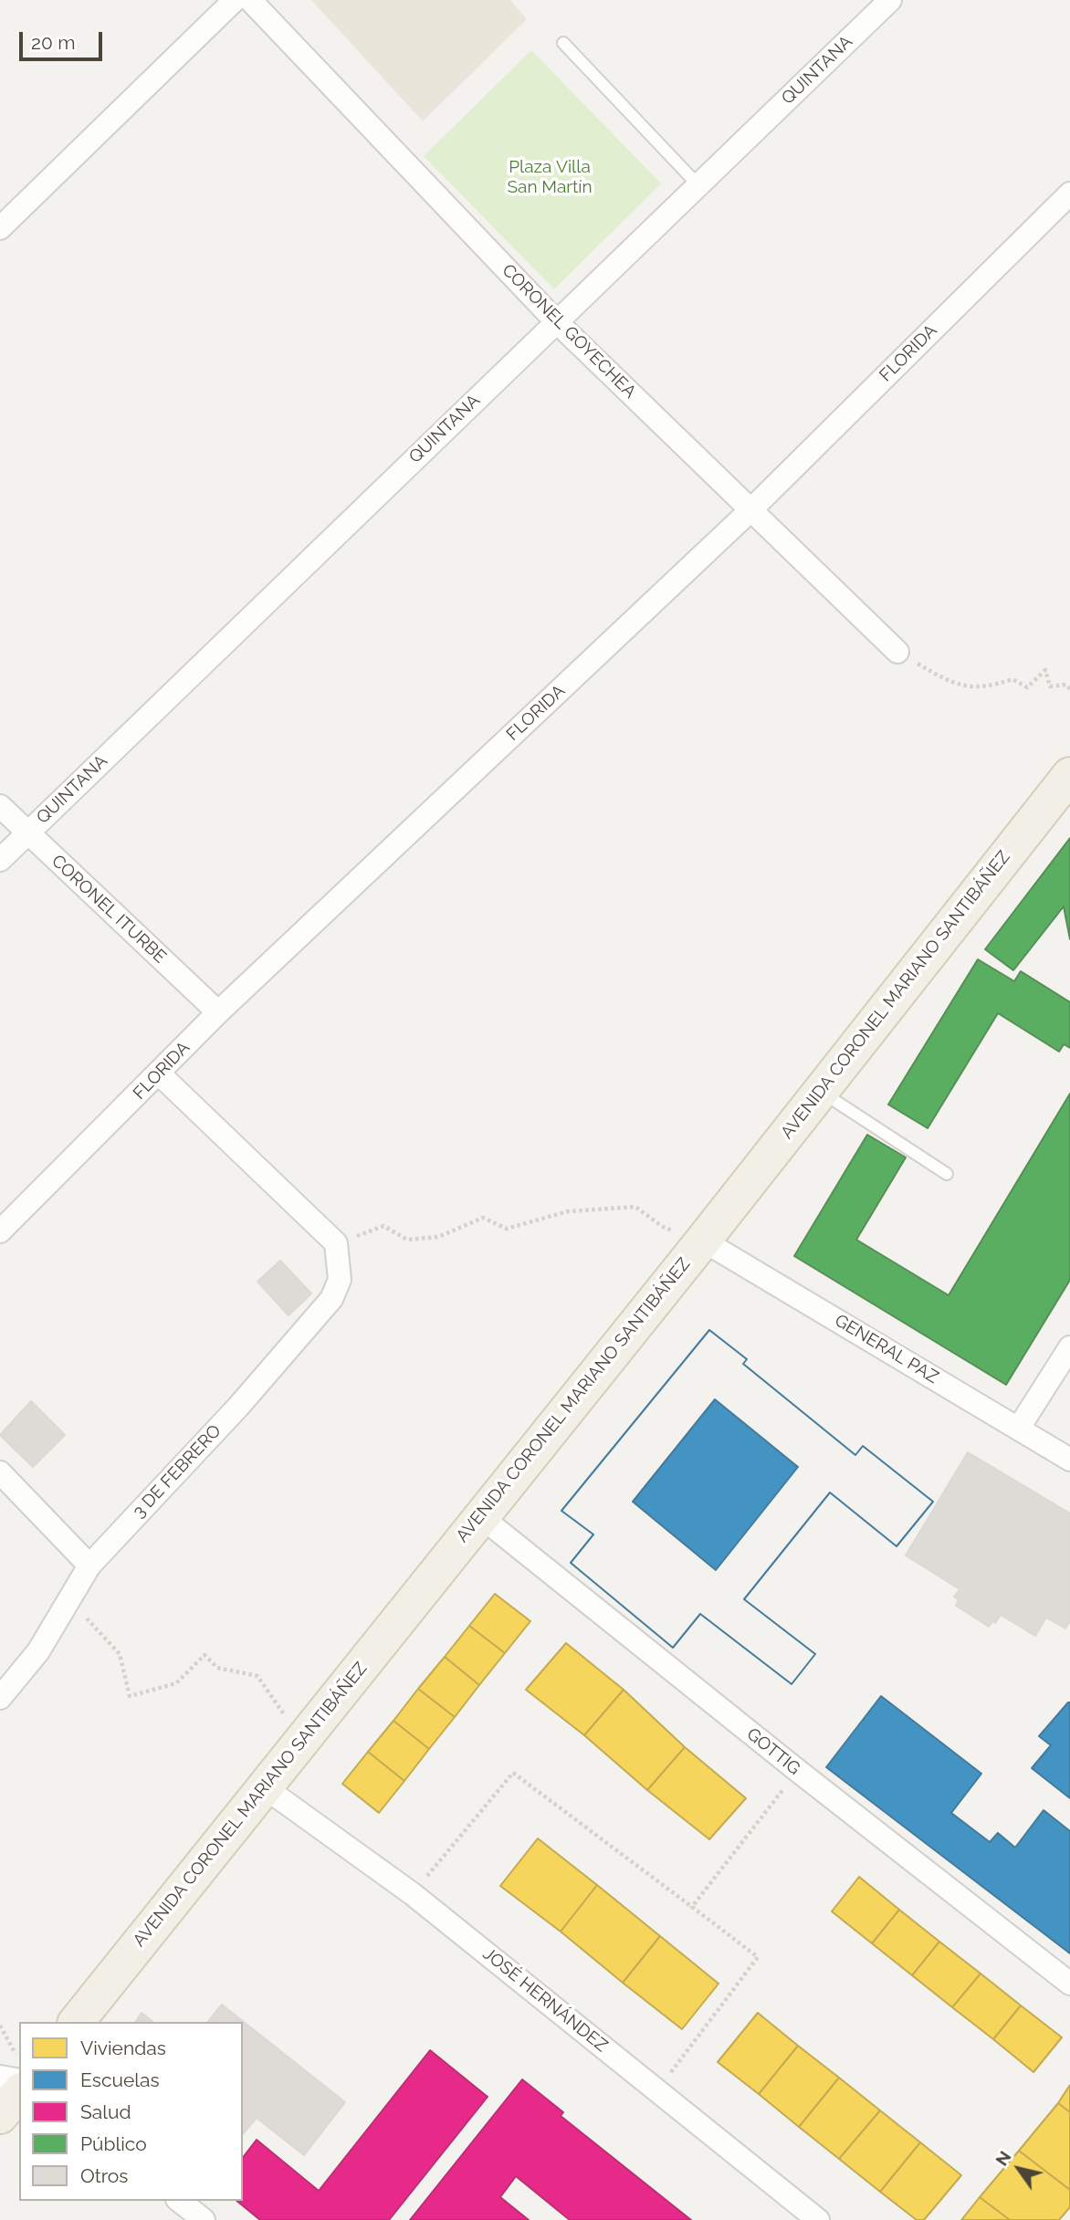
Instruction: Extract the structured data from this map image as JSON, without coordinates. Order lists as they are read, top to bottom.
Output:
{
  "streets": {
    "main road": ["AVENIDA CORONEL MARIANO SANTIBÁÑEZ"],
    "street": [
      "QUINTANA",
      "CORONEL GOYECHEA",
      "FLORIDA",
      "CORONEL ITURBE",
      "GENERAL PAZ",
      "3 DE FEBRERO",
      "GOTTIG",
      "JOSÉ HERNÁNDEZ"
    ]
  },
  "crossings": [
    ["QUINTANA", "CORONEL GOYECHEA"],
    ["QUINTANA", "CORONEL ITURBE"],
    ["CORONEL GOYECHEA", "FLORIDA"],
    ["FLORIDA", "CORONEL ITURBE"],
    ["FLORIDA", "3 DE FEBRERO"],
    ["AVENIDA CORONEL MARIANO SANTIBÁÑEZ", "GENERAL PAZ"],
    ["AVENIDA CORONEL MARIANO SANTIBÁÑEZ", "GOTTIG"],
    ["AVENIDA CORONEL MARIANO SANTIBÁÑEZ", "JOSÉ HERNÁNDEZ"]
  ],
  "parks": ["Plaza Villa San Martín"],
  "legend": [
    "Viviendas",
    "Escuelas",
    "Salud",
    "Público",
    "Otros"
  ],
  "scale_bar": "20 m",
  "north": "top left"
}
